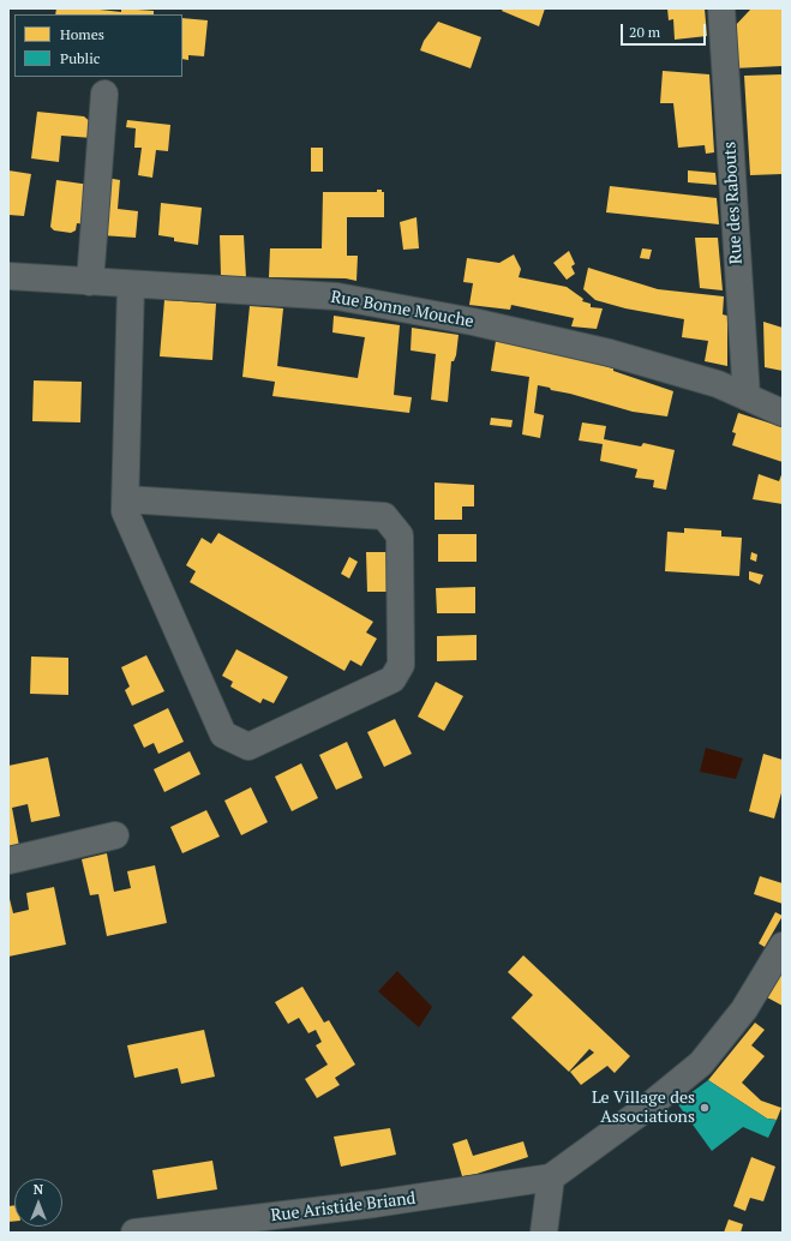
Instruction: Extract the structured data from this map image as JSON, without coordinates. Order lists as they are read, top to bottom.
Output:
{
  "streets": {
    "street": ["Rue des Rabouts", "Rue Bonne Mouche", "Rue Aristide Briand"]
  },
  "crossings": [
    ["Rue des Rabouts", "Rue Bonne Mouche"]
  ],
  "places": ["Le Village des Associations"],
  "legend": ["Homes", "Public"],
  "scale_bar": "20 m",
  "north": "top"
}
